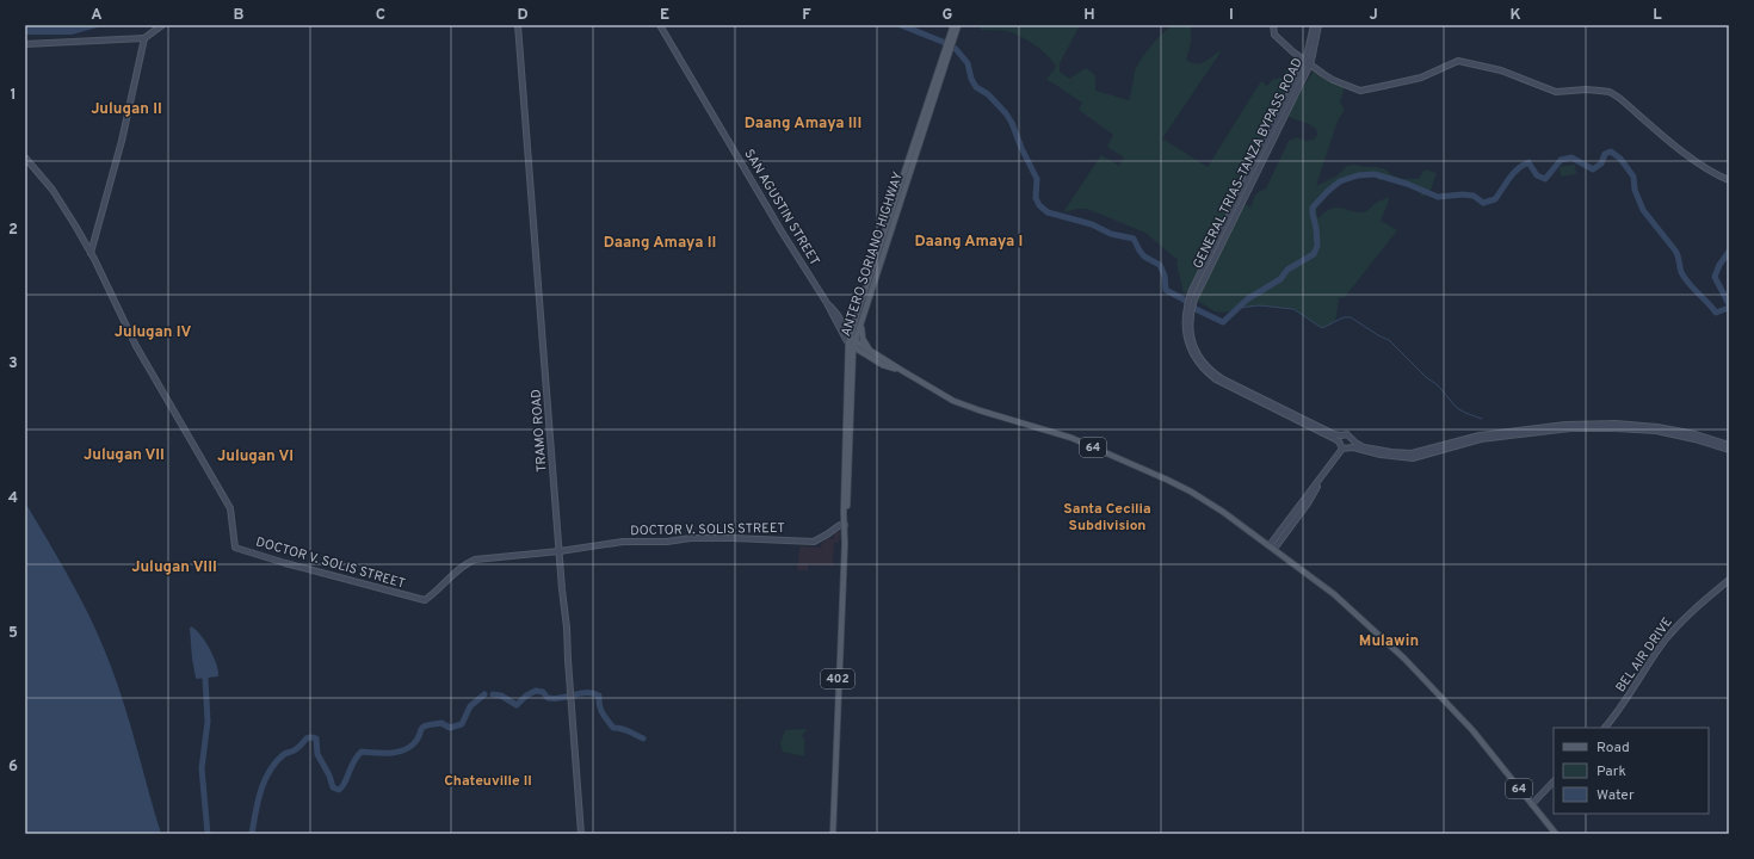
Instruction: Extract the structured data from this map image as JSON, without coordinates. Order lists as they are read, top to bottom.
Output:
{
  "streets": {
    "main road": ["ANTERO SORIANO HIGHWAY", "64", "402"],
    "street": [
      "GENERAL TRIAS–TANZA BYPASS ROAD",
      "SAN AGUSTIN STREET",
      "TRAMO ROAD",
      "DOCTOR V. SOLIS STREET",
      "BEL AIR DRIVE"
    ]
  },
  "crossings": [
    ["SAN AGUSTIN STREET", "ANTERO SORIANO HIGHWAY"],
    ["SAN AGUSTIN STREET", "64"],
    ["ANTERO SORIANO HIGHWAY", "64"],
    ["ANTERO SORIANO HIGHWAY", "DOCTOR V. SOLIS STREET"],
    ["TRAMO ROAD", "DOCTOR V. SOLIS STREET"]
  ],
  "districts": [
    "Julugan II",
    "Daang Amaya III",
    "Daang Amaya I",
    "Daang Amaya II",
    "Julugan IV",
    "Julugan VII",
    "Julugan VI",
    "Santa Cecilia Subdivision",
    "Julugan VIII",
    "Mulawin",
    "Chateuville II"
  ],
  "legend": ["Road", "Park", "Water"],
  "grid": {
    "columns": [
      "A",
      "B",
      "C",
      "D",
      "E",
      "F",
      "G",
      "H",
      "I",
      "J",
      "K",
      "L"
    ],
    "rows": [
      "1",
      "2",
      "3",
      "4",
      "5",
      "6"
    ]
  }
}
